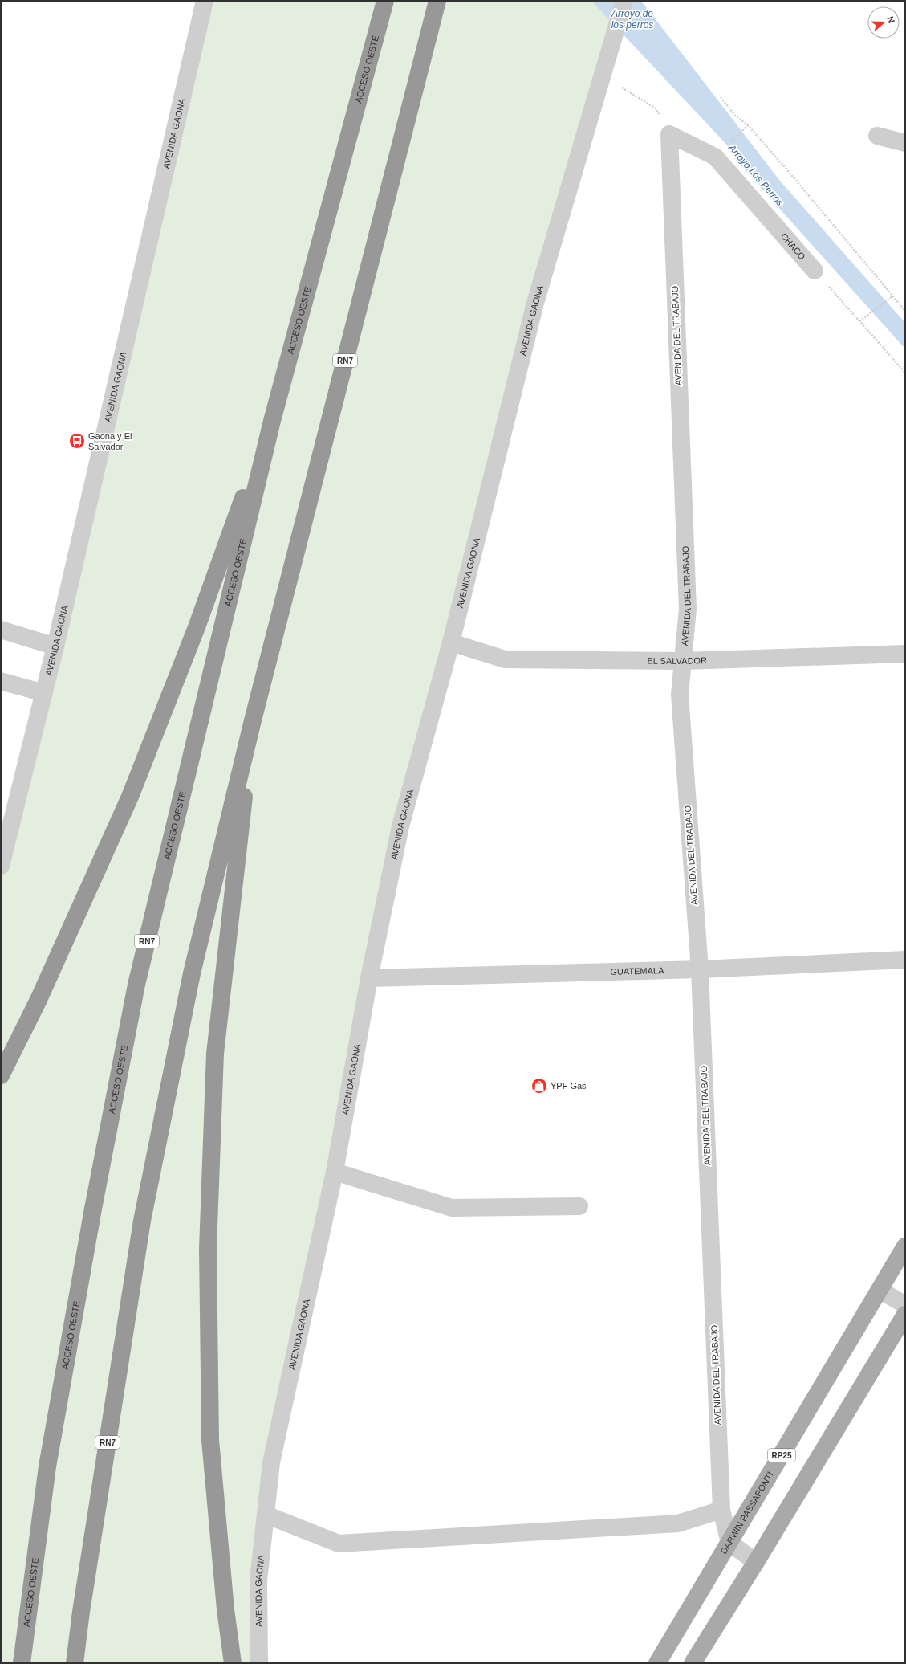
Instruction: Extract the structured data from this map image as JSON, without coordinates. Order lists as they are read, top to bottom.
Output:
{
  "streets": {
    "highway": ["ACCESO OESTE", "RN7"],
    "main road": ["RP25", "DARWIN PASSAPONTI"],
    "street": [
      "AVENIDA GAONA",
      "CHACO",
      "AVENIDA DEL TRABAJO",
      "EL SALVADOR",
      "GUATEMALA"
    ]
  },
  "crossings": [
    ["AVENIDA GAONA", "EL SALVADOR"],
    ["AVENIDA GAONA", "GUATEMALA"],
    ["CHACO", "AVENIDA DEL TRABAJO"],
    ["AVENIDA DEL TRABAJO", "EL SALVADOR"],
    ["AVENIDA DEL TRABAJO", "GUATEMALA"],
    ["AVENIDA DEL TRABAJO", "DARWIN PASSAPONTI"]
  ],
  "water": ["Arroyo de los perros", "Arroyo Los Perros"],
  "places": {
    "bus stop": ["Gaona y El Salvador"],
    "shop": ["YPF Gas"]
  },
  "north": "right"
}
